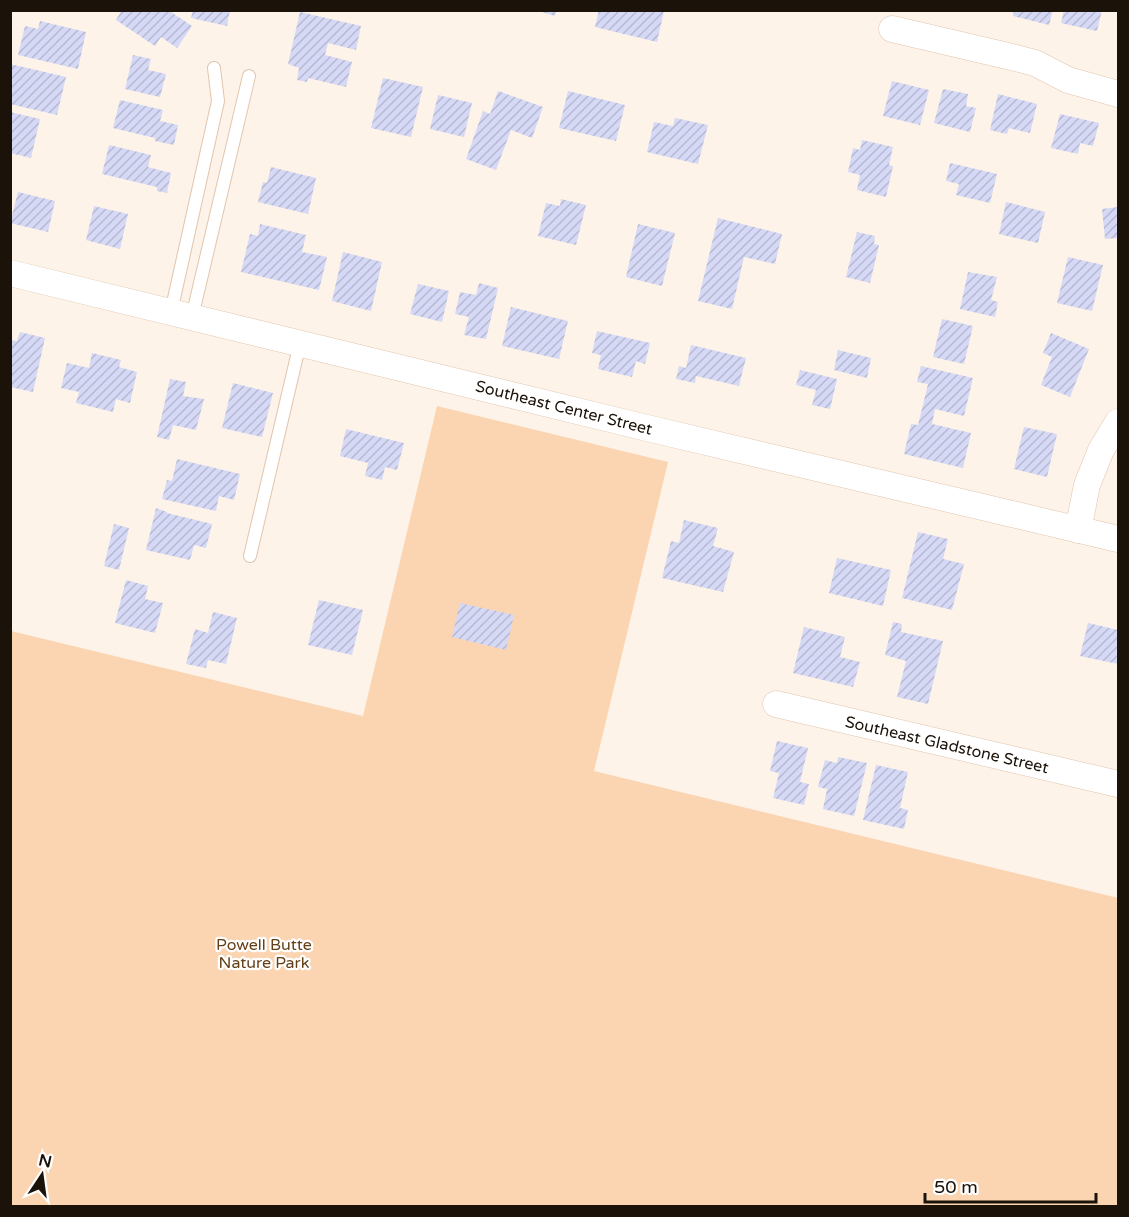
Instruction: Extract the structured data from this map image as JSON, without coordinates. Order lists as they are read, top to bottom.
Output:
{
  "streets": {
    "street": ["Southeast Center Street", "Southeast Gladstone Street"]
  },
  "parks": ["Powell Butte Nature Park"],
  "scale_bar": "50 m",
  "north": "top"
}
